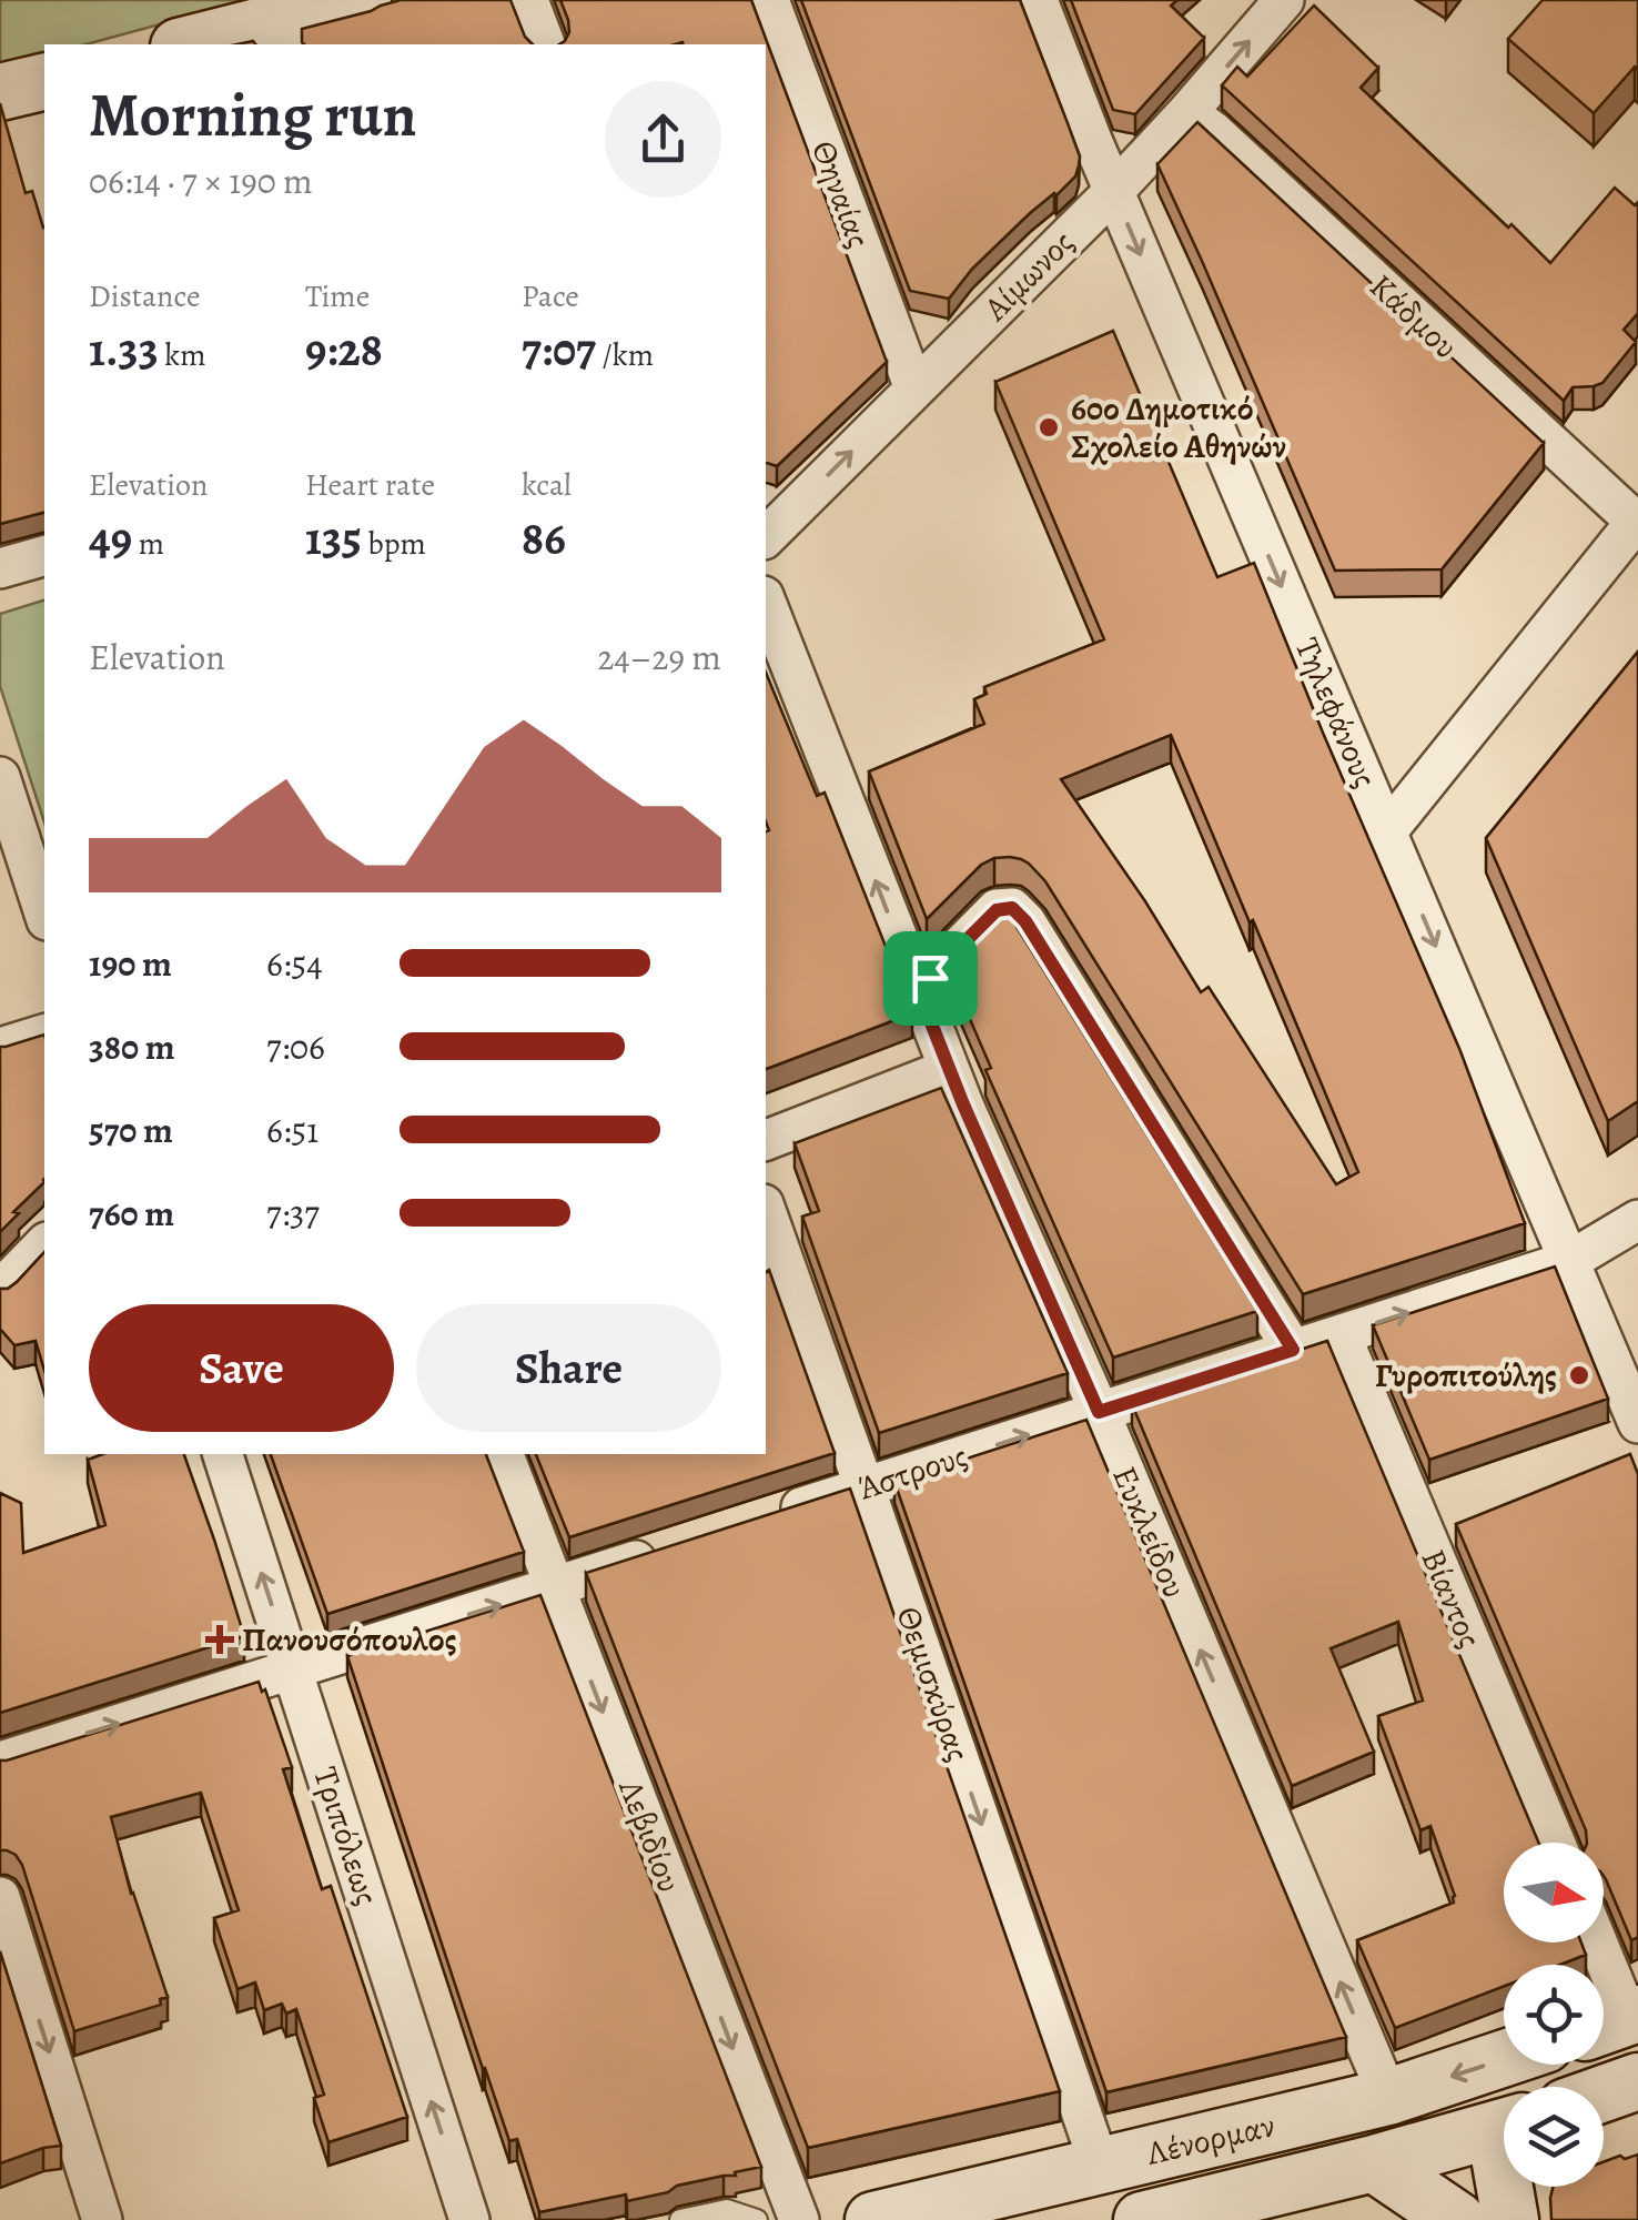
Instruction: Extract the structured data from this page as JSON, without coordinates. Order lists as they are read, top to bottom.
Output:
{
  "streets": {
    "main road": ["Λένορμαν"],
    "street": [
      "Θηναίας",
      "Αίμωνος",
      "Κάδμου",
      "Τηλεφάνους",
      "Άστρους",
      "Ευκλείδου",
      "Βίαντος",
      "Θεμισκύρας",
      "Τριπόλεως",
      "Λεβιδίου"
    ]
  },
  "crossings": [
    ["Θηναίας", "Αίμωνος"],
    ["Αίμωνος", "Κάδμου"],
    ["Αίμωνος", "Τηλεφάνους"],
    ["Τηλεφάνους", "Άστρους"],
    ["Άστρους", "Ευκλείδου"],
    ["Άστρους", "Βίαντος"],
    ["Άστρους", "Θεμισκύρας"],
    ["Ευκλείδου", "Λένορμαν"],
    ["Θεμισκύρας", "Λένορμαν"]
  ],
  "one_way": [
    "Αίμωνος",
    "Τηλεφάνους",
    "Άστρους",
    "Ευκλείδου",
    "Θεμισκύρας",
    "Λεβιδίου"
  ],
  "places": {
    "other": ["60ο Δημοτικό Σχολείο Αθηνών", "Γυροπιτούλης"],
    "health": ["Πανουσόπουλος"]
  },
  "north": "right",
  "page": {
    "heading": ["Morning run", "06:14 · 7 × 190 m"],
    "stats": [
      ["Distance", "1.33 km"],
      ["Time", "9:28"],
      ["Pace", "7:07 /km"],
      ["Elevation", "49 m"],
      ["Heart rate", "135 bpm"],
      ["kcal", "86"]
    ],
    "chart": ["Elevation", "24–29 m"],
    "list": [
      {
        "name": "190 m",
        "note": "6:54"
      },
      {
        "name": "380 m",
        "note": "7:06"
      },
      {
        "name": "570 m",
        "note": "6:51"
      },
      {
        "name": "760 m",
        "note": "7:37"
      }
    ],
    "buttons": ["Save", "Share"]
  }
}
